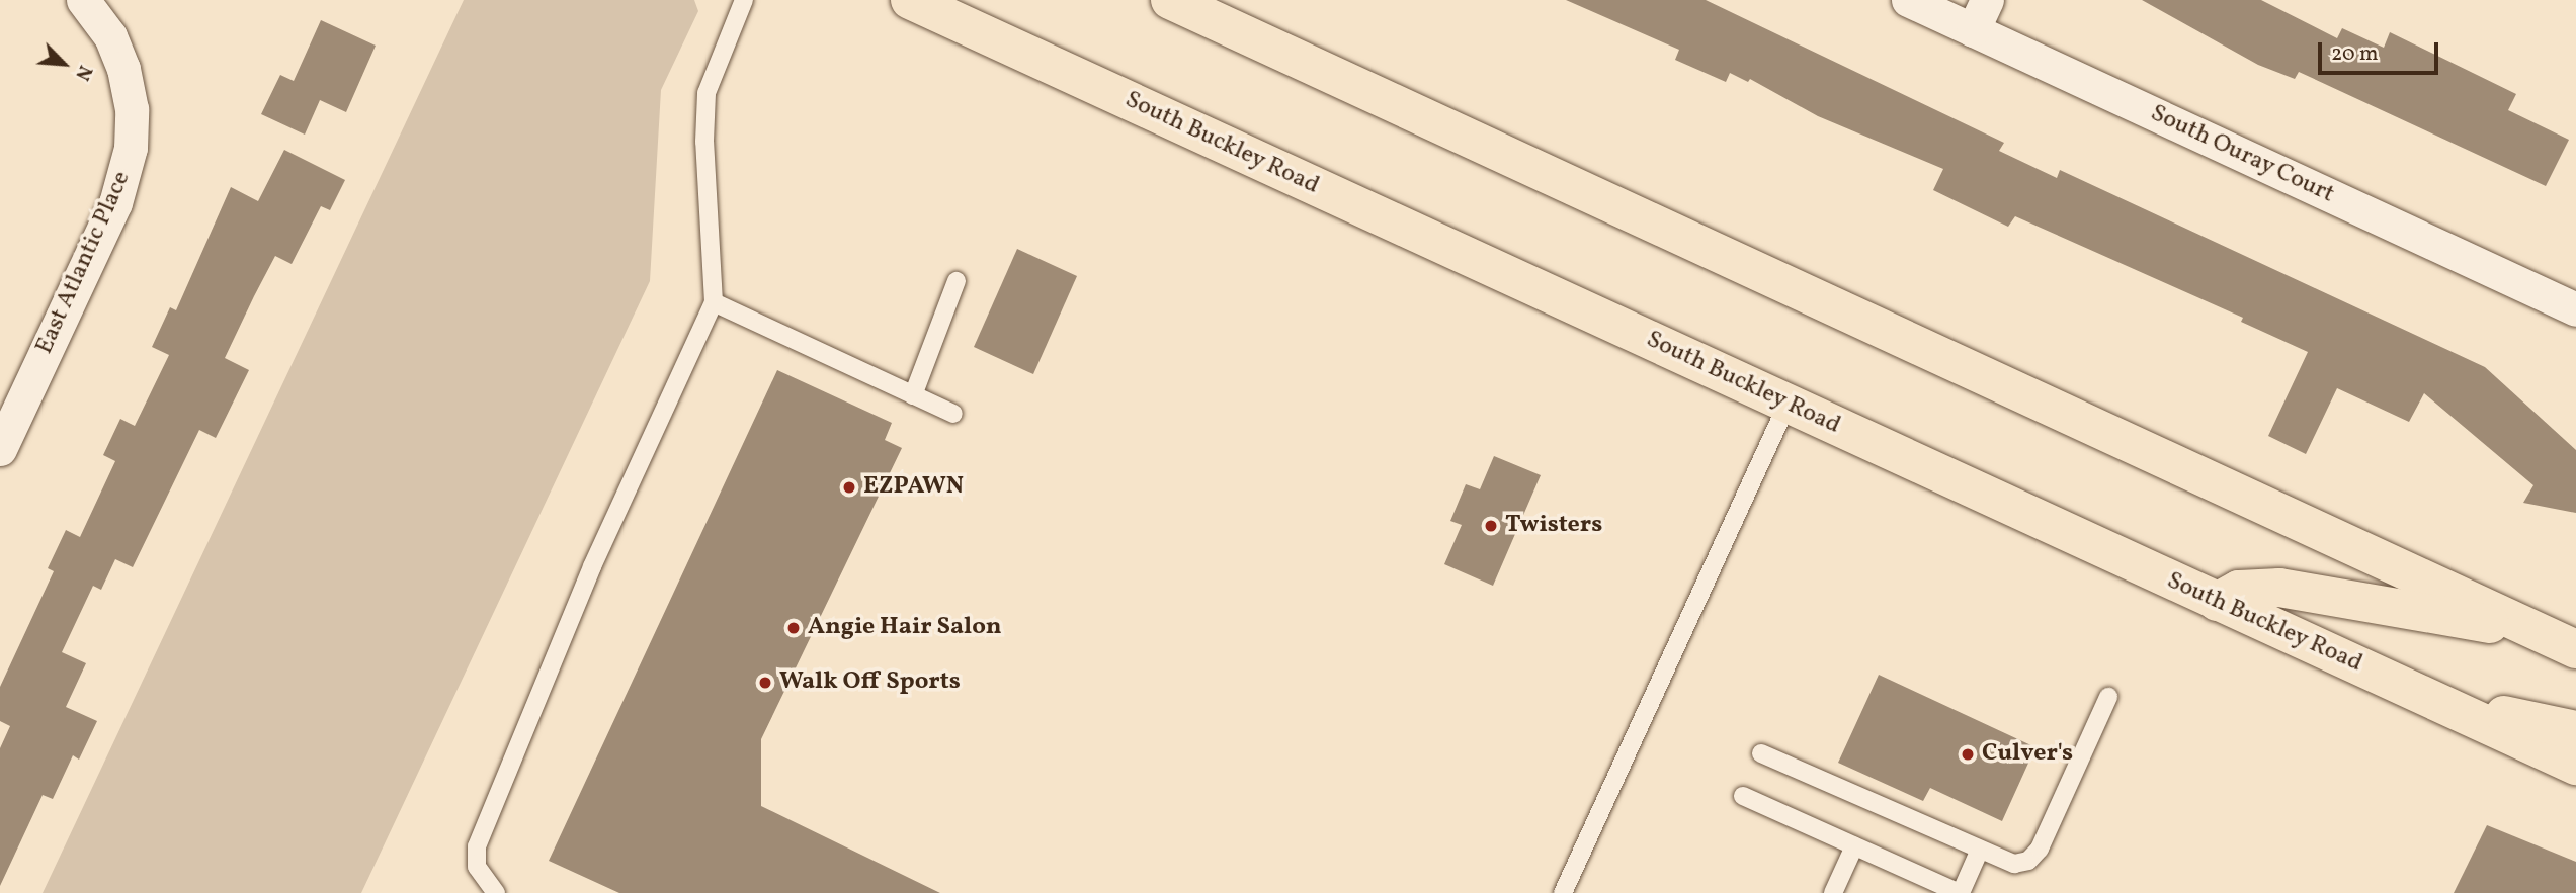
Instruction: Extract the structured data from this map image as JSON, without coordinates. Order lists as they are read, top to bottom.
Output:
{
  "streets": {
    "main road": ["South Buckley Road"],
    "street": ["South Ouray Court", "East Atlantic Place"]
  },
  "places": [
    "EZPAWN",
    "Twisters",
    "Angie Hair Salon",
    "Walk Off Sports",
    "Culver's"
  ],
  "scale_bar": "20 m",
  "north": "bottom right"
}
